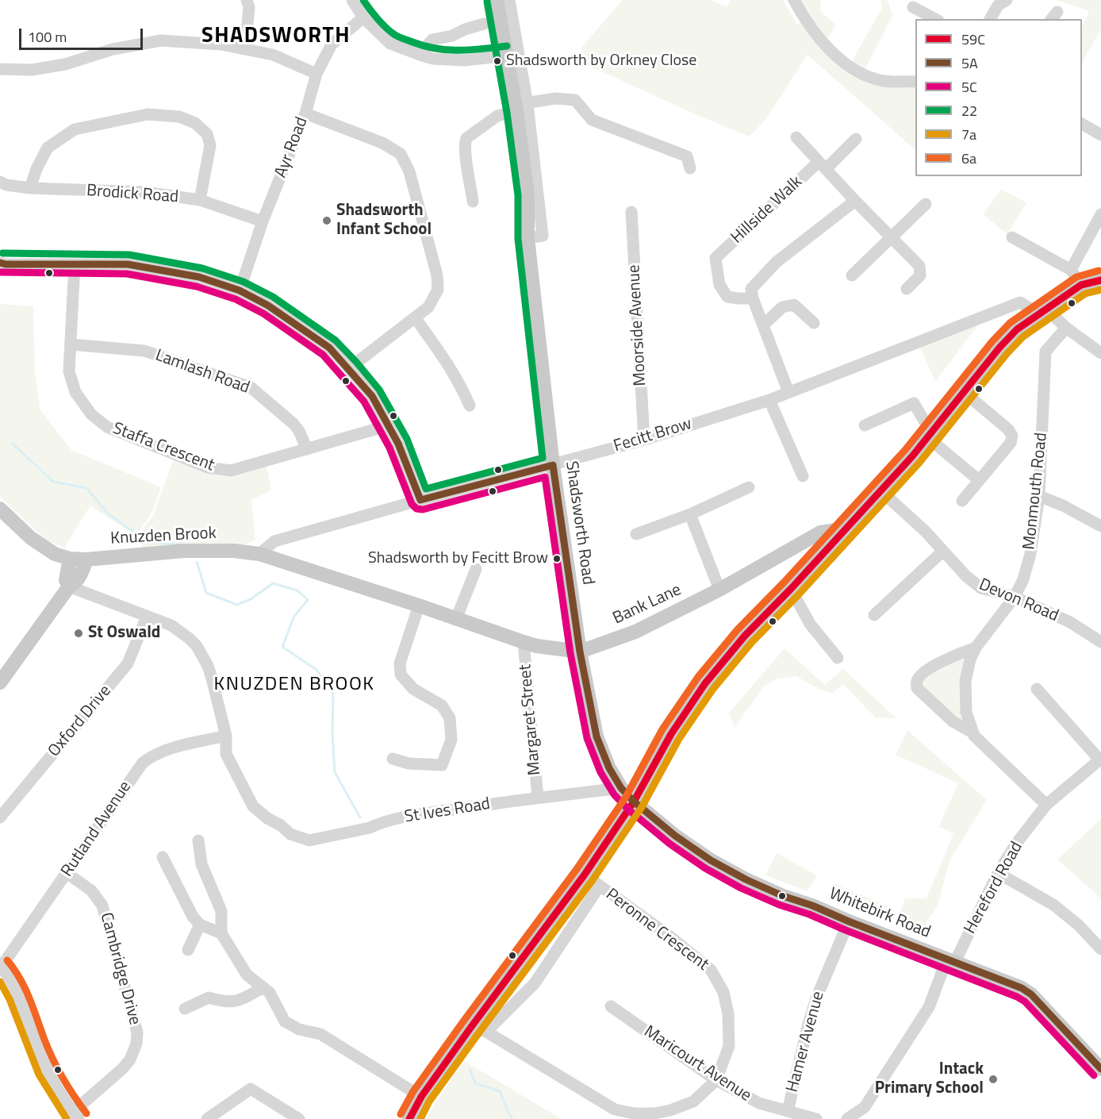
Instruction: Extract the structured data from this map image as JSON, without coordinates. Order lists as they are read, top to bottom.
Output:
{
  "streets": {
    "main road": [
      "Shadsworth Road",
      "Knuzden Brook",
      "Bank Lane",
      "Whitebirk Road"
    ],
    "street": [
      "Ayr Road",
      "Brodick Road",
      "Hillside Walk",
      "Moorside Avenue",
      "Lamlash Road",
      "Fecitt Brow",
      "Staffa Crescent",
      "Monmouth Road",
      "Devon Road",
      "Margaret Street",
      "Oxford Drive",
      "St Ives Road",
      "Rutland Avenue",
      "Hereford Road",
      "Peronne Crescent",
      "Cambridge Drive",
      "Hamer Avenue",
      "Maricourt Avenue"
    ]
  },
  "crossings": [
    ["Ayr Road", "Brodick Road"],
    ["Moorside Avenue", "Fecitt Brow"],
    ["Lamlash Road", "Staffa Crescent"],
    ["Fecitt Brow", "Shadsworth Road"],
    ["Fecitt Brow", "Knuzden Brook"],
    ["Fecitt Brow", "Bank Lane"],
    ["Monmouth Road", "Devon Road"],
    ["Monmouth Road", "Hereford Road"],
    ["Shadsworth Road", "Bank Lane"],
    ["Shadsworth Road", "St Ives Road"],
    ["Shadsworth Road", "Whitebirk Road"],
    ["Knuzden Brook", "Bank Lane"],
    ["Bank Lane", "Margaret Street"],
    ["Margaret Street", "St Ives Road"],
    ["Oxford Drive", "St Ives Road"],
    ["St Ives Road", "Rutland Avenue"],
    ["Rutland Avenue", "Cambridge Drive"],
    ["Hereford Road", "Whitebirk Road"],
    ["Whitebirk Road", "Hamer Avenue"],
    ["Peronne Crescent", "Maricourt Avenue"],
    ["Hamer Avenue", "Maricourt Avenue"]
  ],
  "districts": ["SHADSWORTH", "KNUZDEN BROOK"],
  "places": [
    "Shadsworth by Orkney Close",
    "Shadsworth Infant School",
    "Shadsworth by Fecitt Brow",
    "St Oswald",
    "Intack Primary School"
  ],
  "lines": [
    "transit line 22",
    "transit line 5A",
    "transit line 6a",
    "transit line 5C",
    "transit line 59C",
    "transit line 7a"
  ],
  "legend": [
    "59C",
    "5A",
    "5C",
    "22",
    "7a",
    "6a"
  ],
  "scale_bar": "100 m"
}
